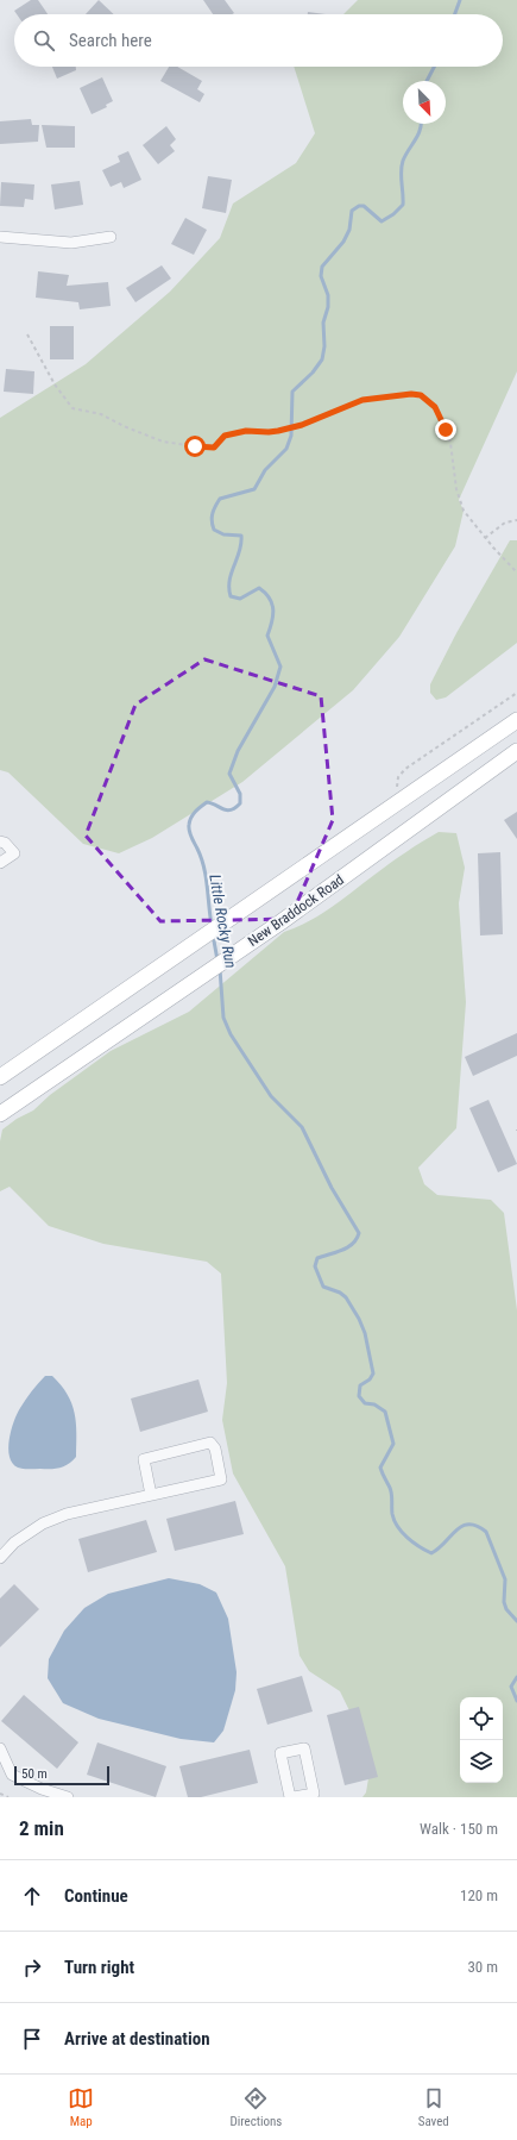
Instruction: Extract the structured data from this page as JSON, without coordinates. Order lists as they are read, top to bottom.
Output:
{
  "streets": {
    "main road": ["New Braddock Road"]
  },
  "water": ["Little Rocky Run"],
  "scale_bar": "50 m",
  "north": "bottom right",
  "page": {
    "search": "Search here",
    "scale": "50 m",
    "heading": ["2 min", "Walk · 150 m"],
    "list": [
      ["Continue", "120 m"],
      ["Turn right", "30 m"],
      "Arrive at destination"
    ],
    "nav": ["Map", "Directions", "Saved"]
  }
}
